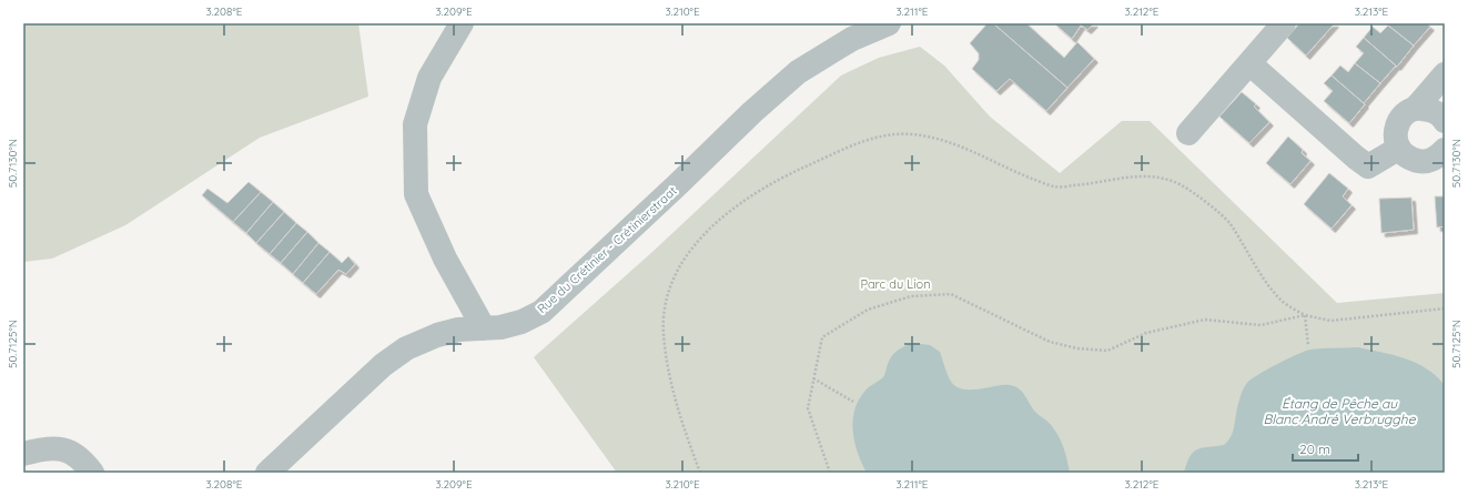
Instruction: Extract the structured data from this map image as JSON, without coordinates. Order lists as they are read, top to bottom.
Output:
{
  "streets": {
    "street": ["Rue du Crétinier - Crétinierstraat"]
  },
  "water": ["Étang de Pêche au Blanc André Verbrugghe"],
  "parks": ["Parc du Lion"],
  "scale_bar": "20 m",
  "coordinates": [
    "3.208°E",
    "3.209°E",
    "3.210°E",
    "3.211°E",
    "3.212°E",
    "3.213°E",
    "50.7130°N",
    "50.7125°N"
  ]
}
